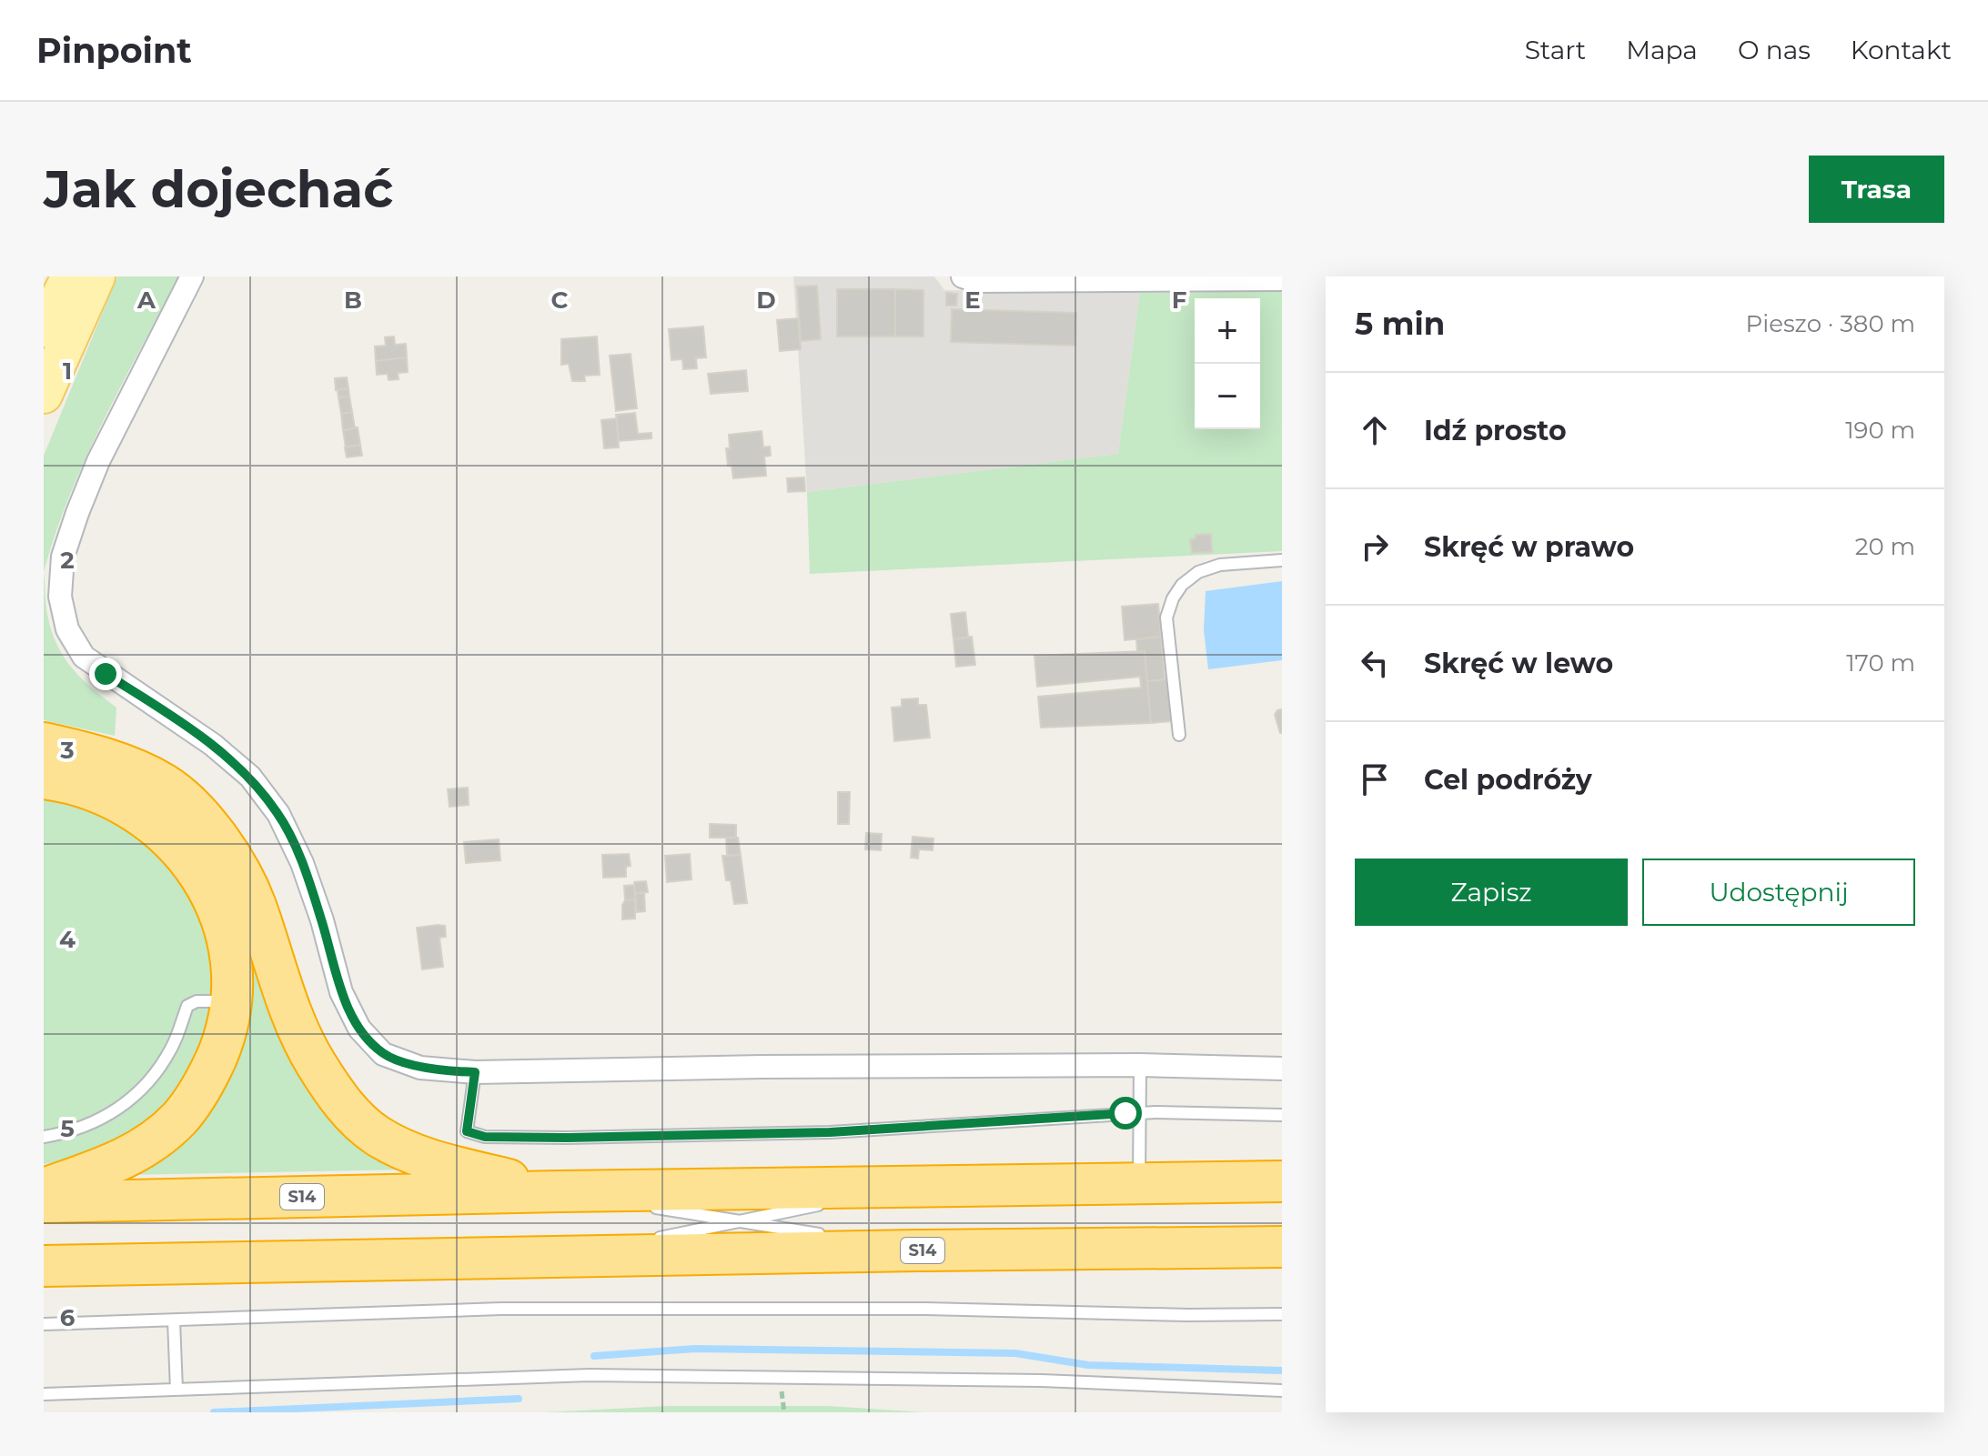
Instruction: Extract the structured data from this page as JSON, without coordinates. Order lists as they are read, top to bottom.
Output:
{
  "streets": {
    "highway": ["S14"]
  },
  "page": {
    "header": "Pinpoint",
    "nav": [
      "Start",
      "Mapa",
      "O nas",
      "Kontakt"
    ],
    "buttons": [
      "Trasa",
      ["Zapisz", "Udostępnij"]
    ],
    "title": "Jak dojechać",
    "heading": ["5 min", "Pieszo · 380 m"],
    "map_buttons": ["+", "−"],
    "list": [
      ["Idź prosto", "190 m"],
      ["Skręć w prawo", "20 m"],
      ["Skręć w lewo", "170 m"],
      "Cel podróży"
    ]
  },
  "grid": {
    "columns": [
      "A",
      "B",
      "C",
      "D",
      "E",
      "F"
    ],
    "rows": [
      "1",
      "2",
      "3",
      "4",
      "5",
      "6"
    ]
  }
}
